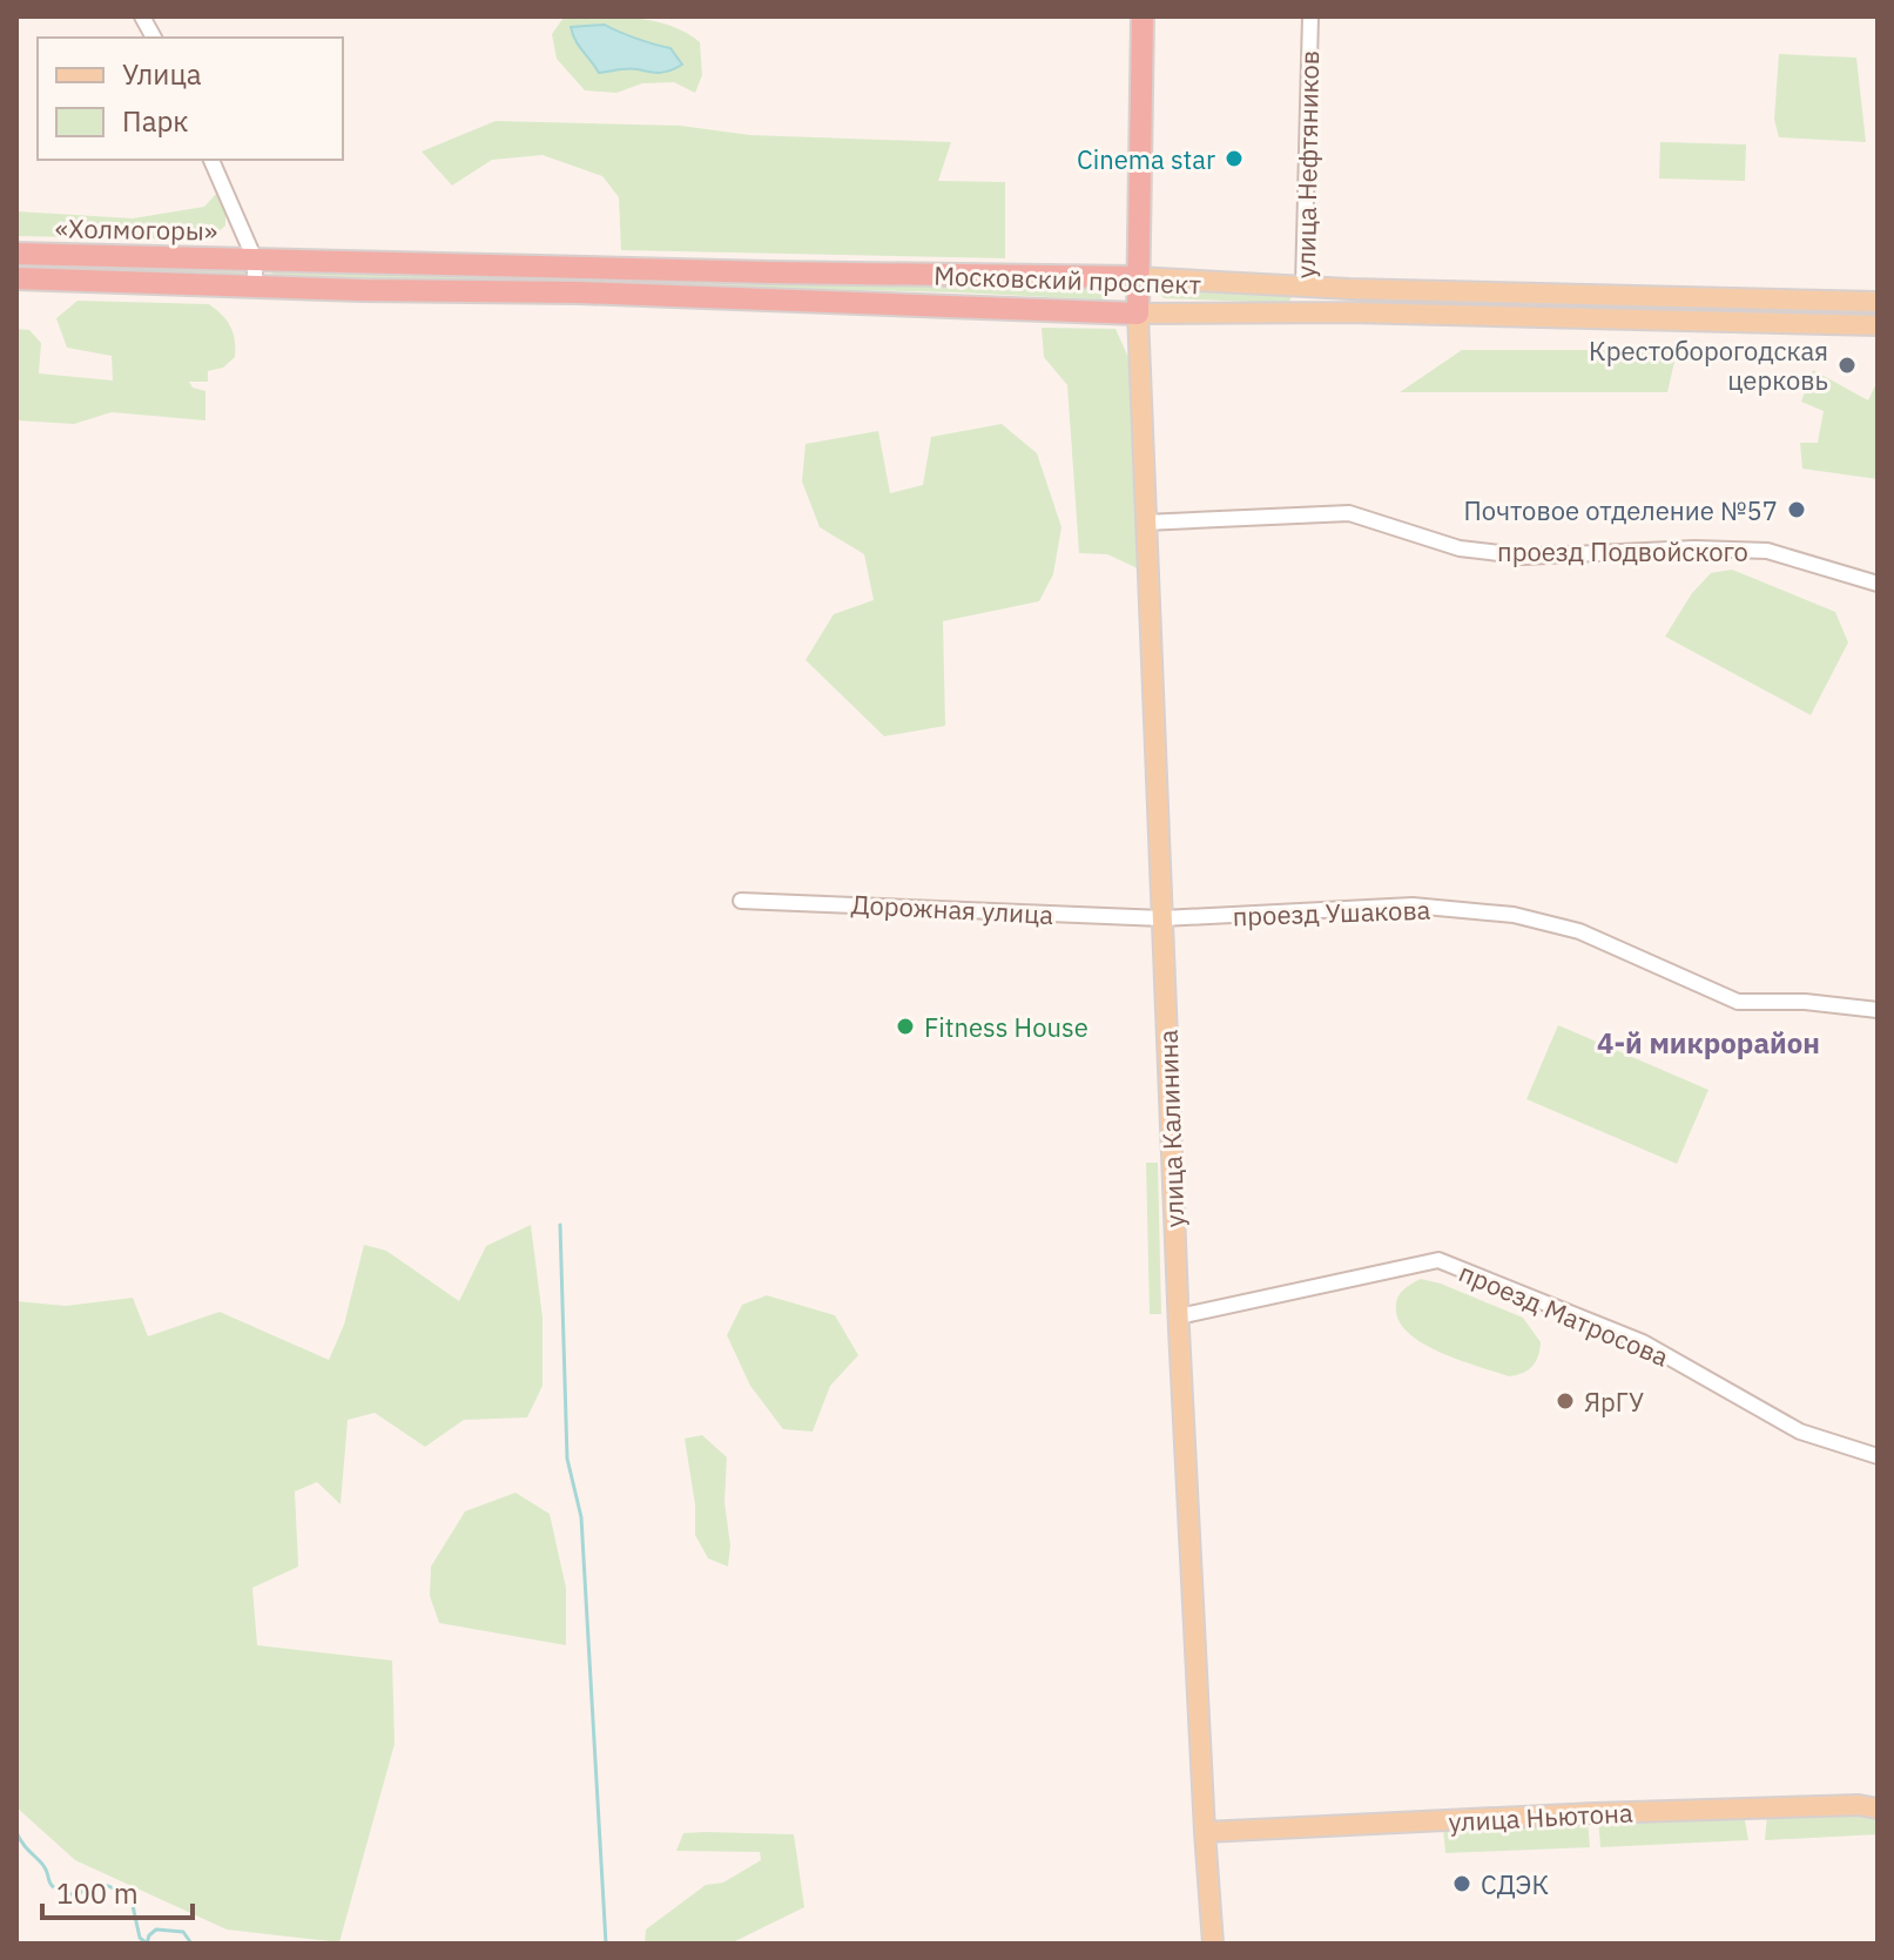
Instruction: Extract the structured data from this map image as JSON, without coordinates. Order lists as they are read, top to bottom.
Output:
{
  "streets": {
    "highway": ["«Холмогоры»", "Московский проспект"],
    "main road": ["улица Нефтяников", "улица Калинина", "улица Ньютона"],
    "street": [
      "проезд Подвойского",
      "Дорожная улица",
      "проезд Ушакова",
      "проезд Матросова"
    ]
  },
  "crossings": [
    ["улица Нефтяников", "Московский проспект"],
    ["«Холмогоры»", "Московский проспект"],
    ["Московский проспект", "улица Калинина"],
    ["проезд Подвойского", "улица Калинина"],
    ["Дорожная улица", "проезд Ушакова"],
    ["Дорожная улица", "улица Калинина"],
    ["проезд Ушакова", "улица Калинина"],
    ["улица Калинина", "проезд Матросова"],
    ["улица Калинина", "улица Ньютона"]
  ],
  "districts": ["4-й микрорайон"],
  "places": [
    "Cinema star",
    "Крестоборогодская церковь",
    "Почтовое отделение №57",
    "Fitness House",
    "ЯрГУ",
    "СДЭК"
  ],
  "legend": ["Улица", "Парк"],
  "scale_bar": "100 m"
}
